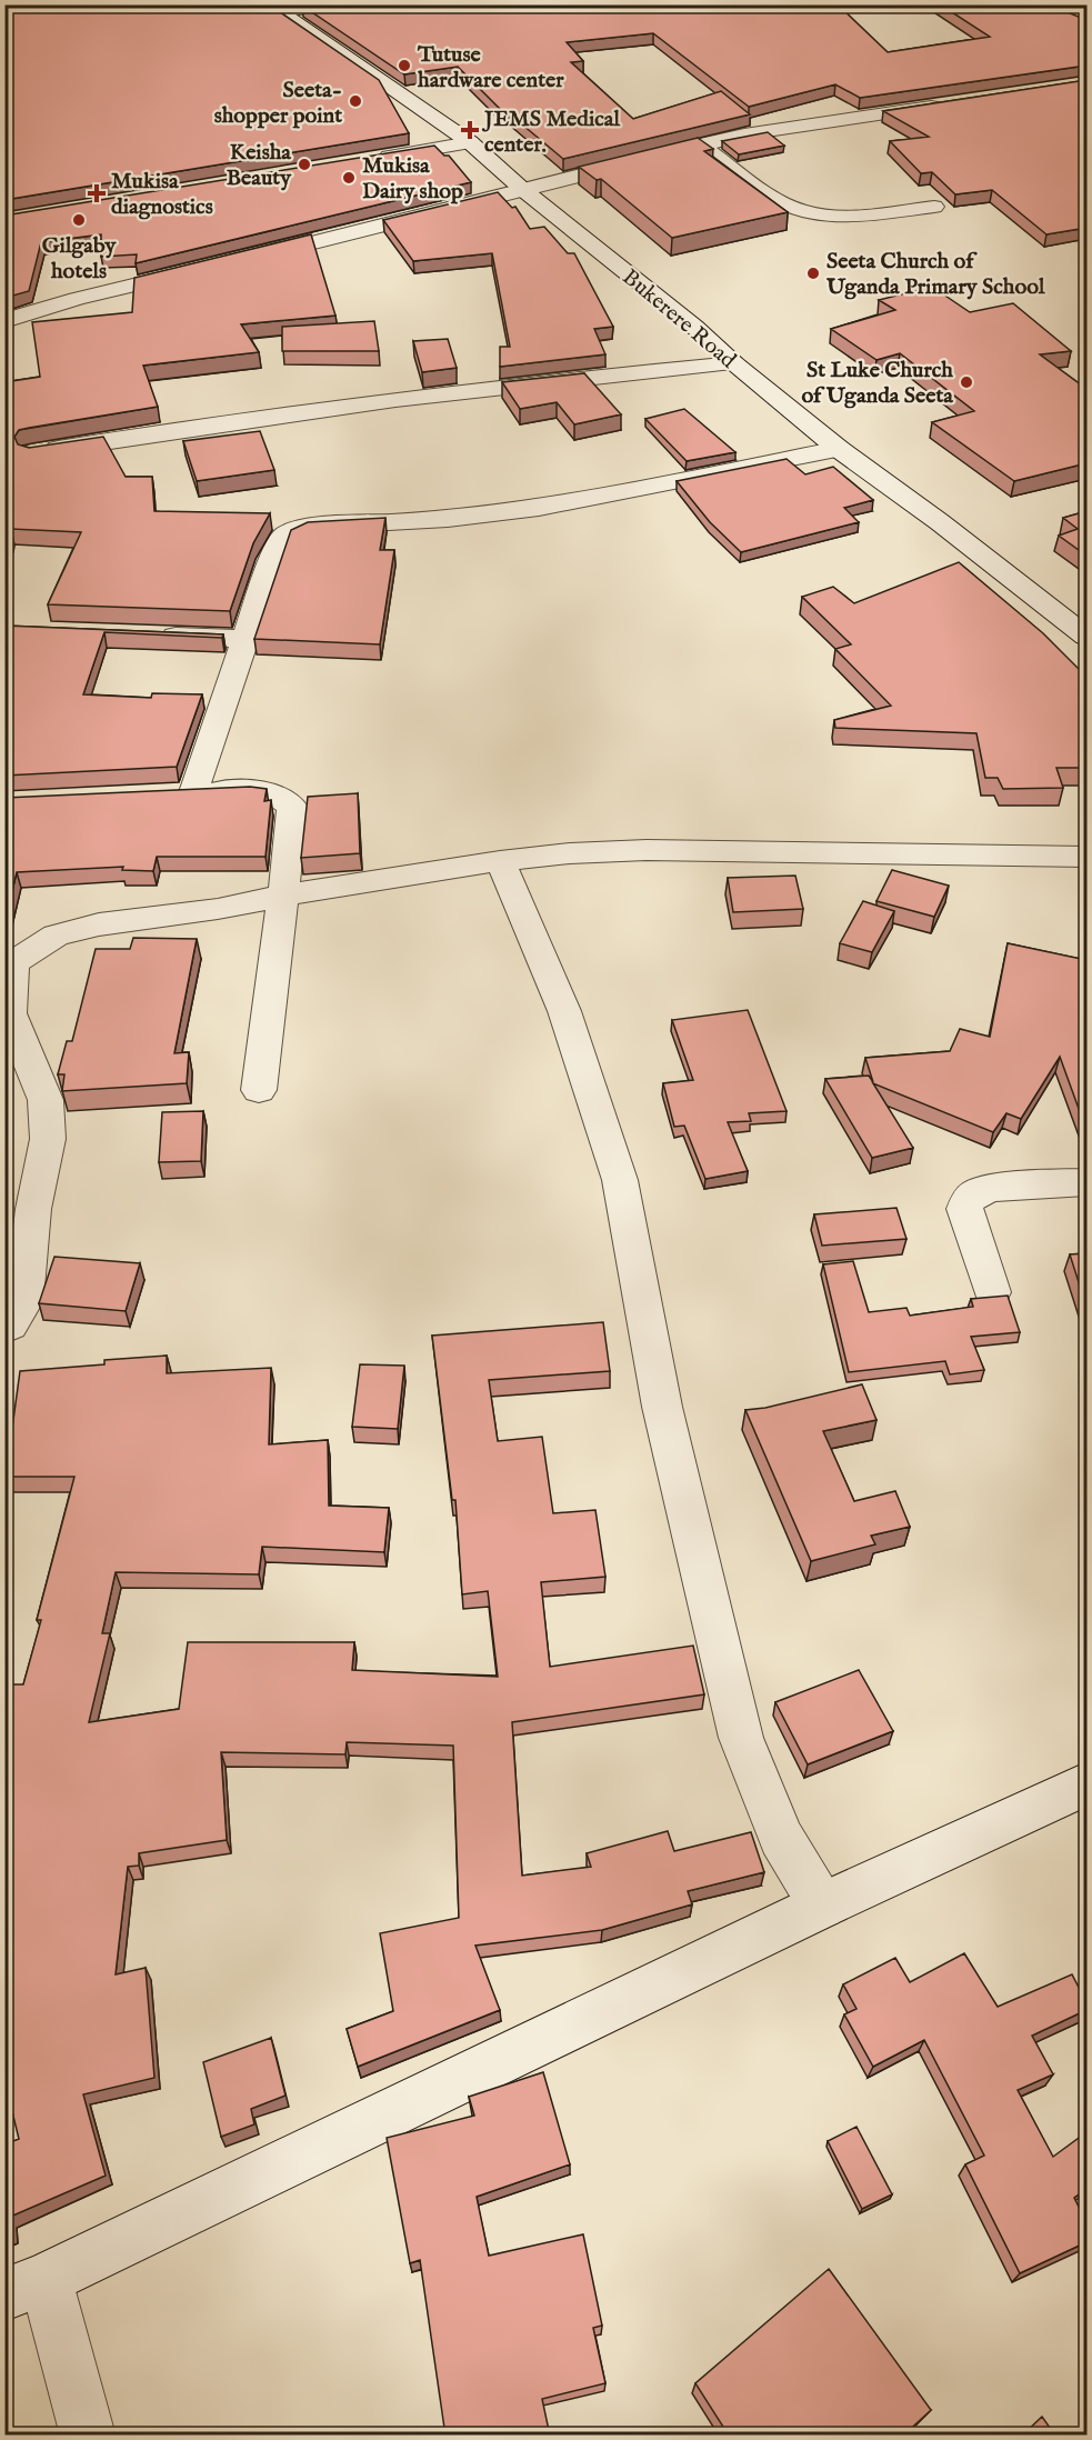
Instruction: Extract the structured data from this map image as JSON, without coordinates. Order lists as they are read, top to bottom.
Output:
{
  "streets": {
    "street": ["Bukerere Road"]
  },
  "places": {
    "other": [
      "Tutuse hardware center",
      "Seeta- shopper point",
      "Keisha Beauty",
      "Mukisa Dairy shop",
      "Gilgaby hotels",
      "Seeta Church of Uganda Primary School",
      "St Luke Church of Uganda Seeta"
    ],
    "health": ["JEMS Medical center.", "Mukisa diagnostics"]
  }
}
